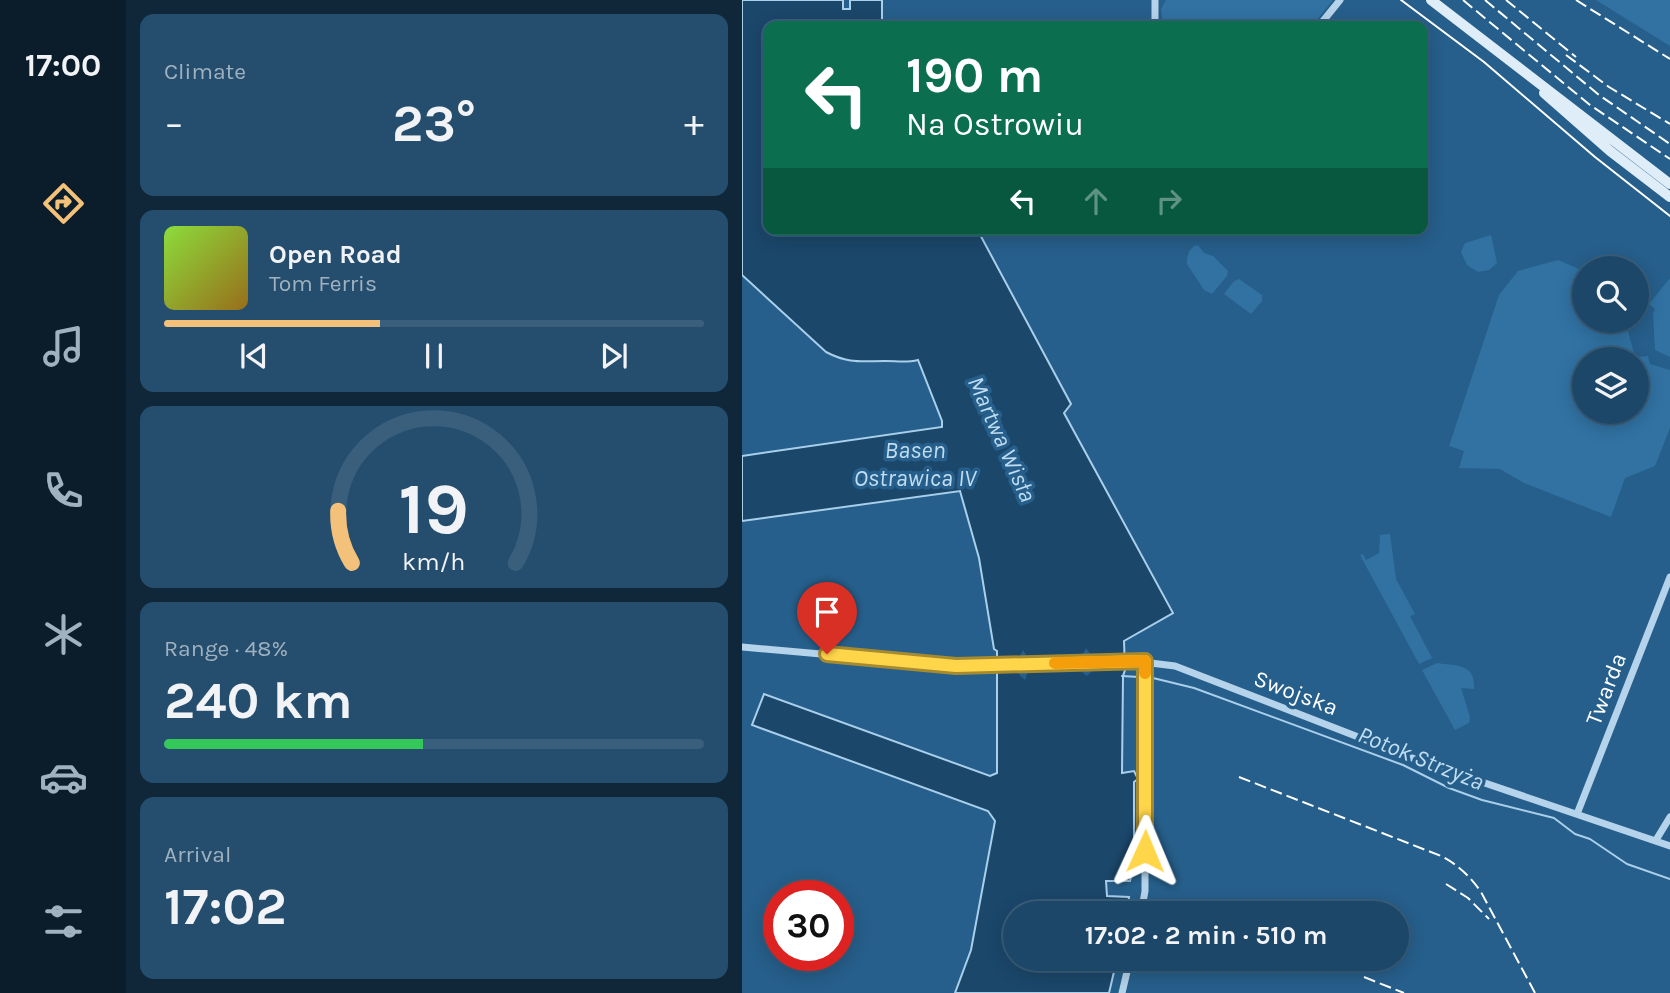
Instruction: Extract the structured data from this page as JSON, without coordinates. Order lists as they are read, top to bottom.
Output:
{
  "streets": {
    "street": ["Twarda", "Swojska"]
  },
  "crossings": [
    ["Twarda", "Swojska"]
  ],
  "water": ["Martwa Wisła", "Basen Ostrawica IV", "Potok Strzyża"],
  "page": {
    "tabs": "17:00",
    "tile": [
      "Climate",
      ["Range · 48%", "240 km"],
      ["Arrival", "17:02"]
    ],
    "turn": ["190 m", "Na Ostrowiu"],
    "heat": ["−", "23°", "+"],
    "song": ["Open Road", "Tom Ferris"],
    "limit": "30",
    "trip": "17:02 · 2 min · 510 m",
    "gauge": ["19", "km/h"]
  }
}
